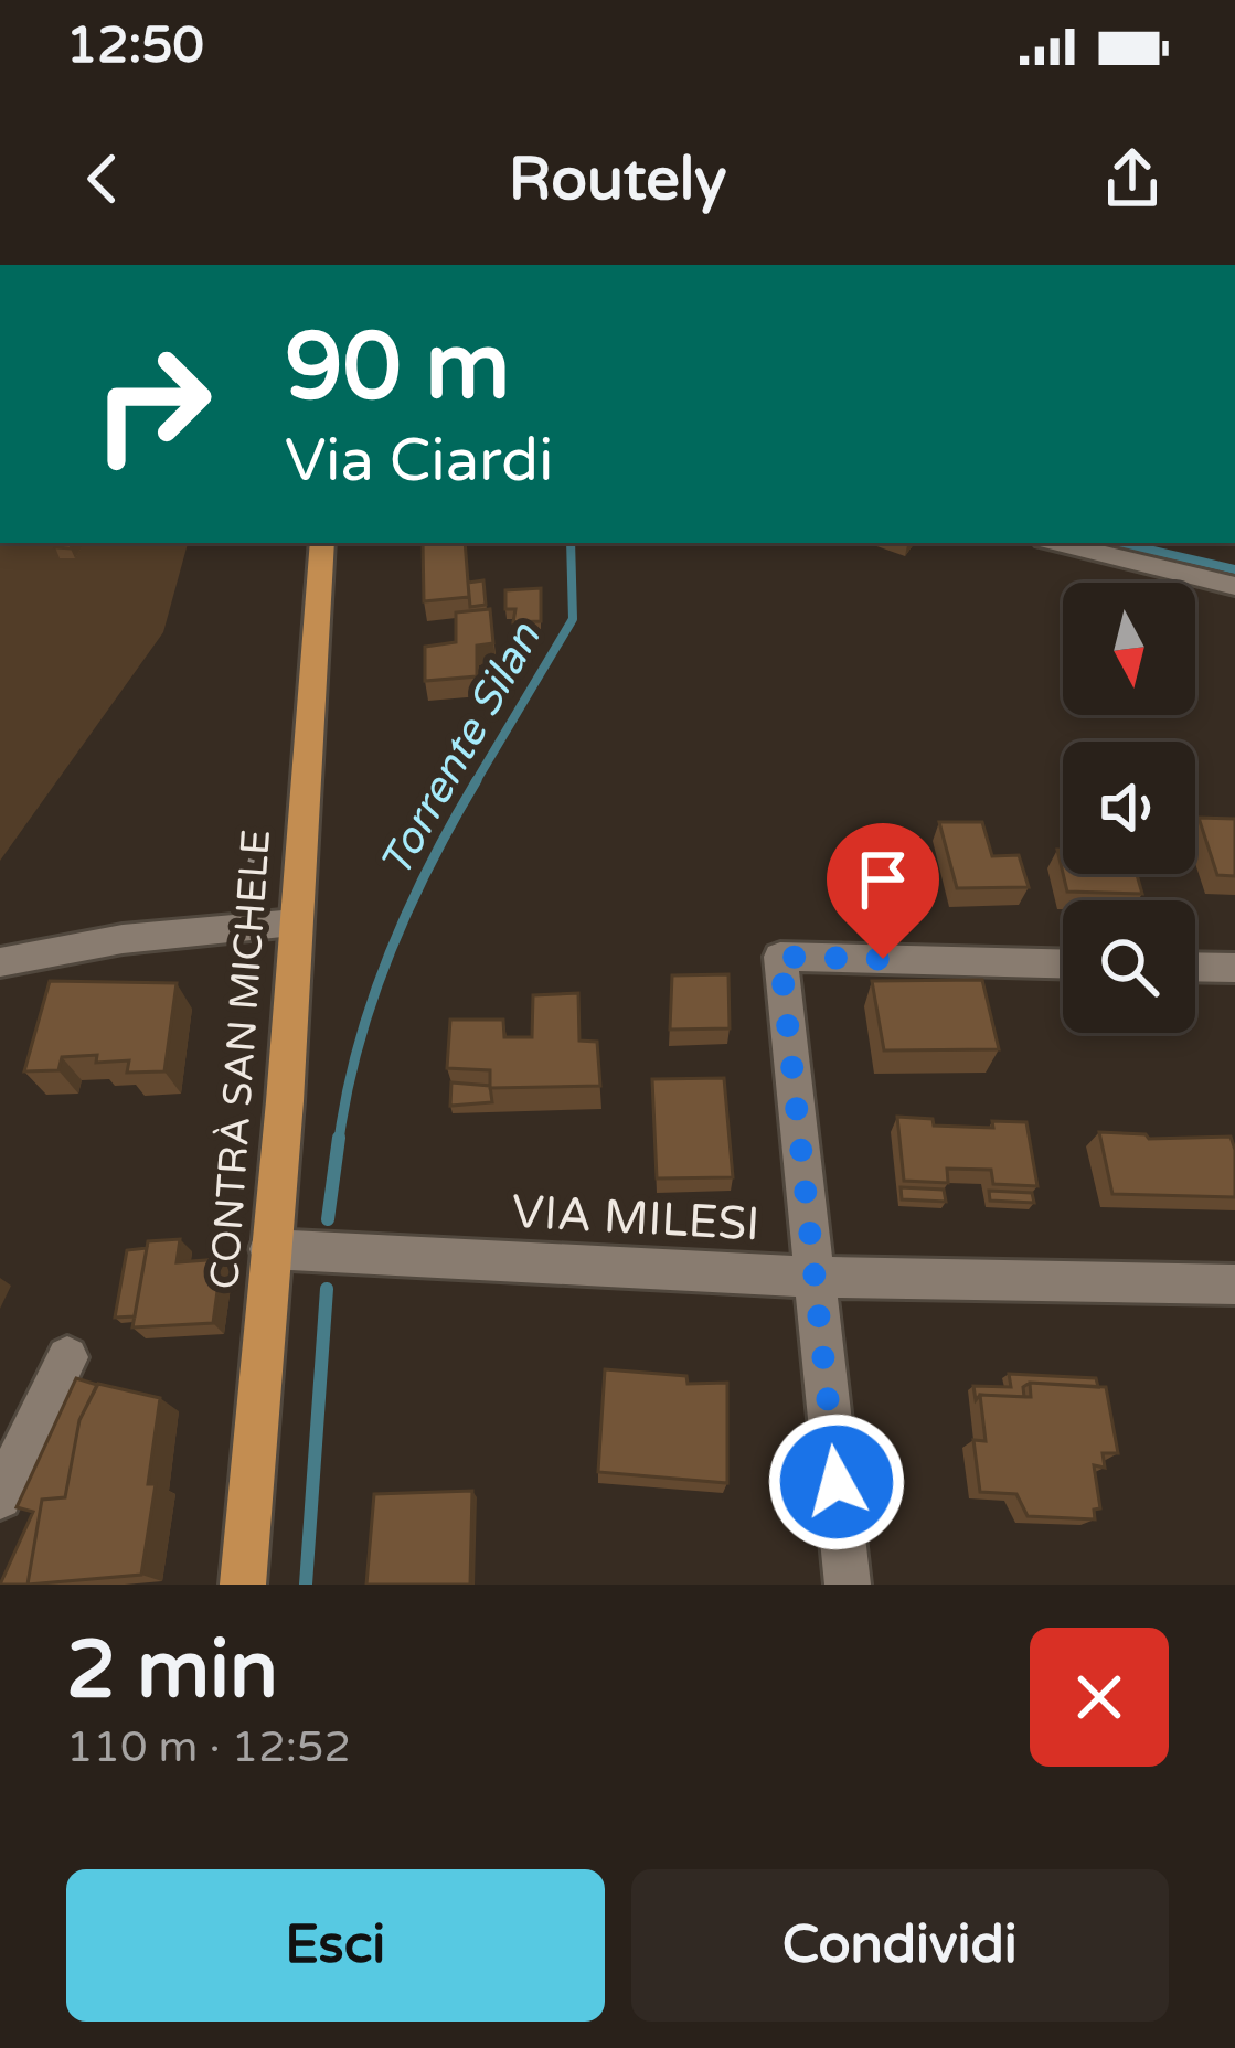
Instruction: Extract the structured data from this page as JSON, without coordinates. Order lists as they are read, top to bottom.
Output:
{
  "streets": {
    "main road": ["CONTRÀ SAN MICHELE"],
    "street": ["VIA MILESI"]
  },
  "crossings": [
    ["CONTRÀ SAN MICHELE", "VIA MILESI"]
  ],
  "water": ["Torrente Silan"],
  "north": "bottom",
  "page": {
    "status": "12:50",
    "header": "Routely",
    "turn": ["90 m", "Via Ciardi"],
    "heading": ["2 min", "110 m · 12:52"],
    "buttons": ["Esci", "Condividi"]
  }
}
